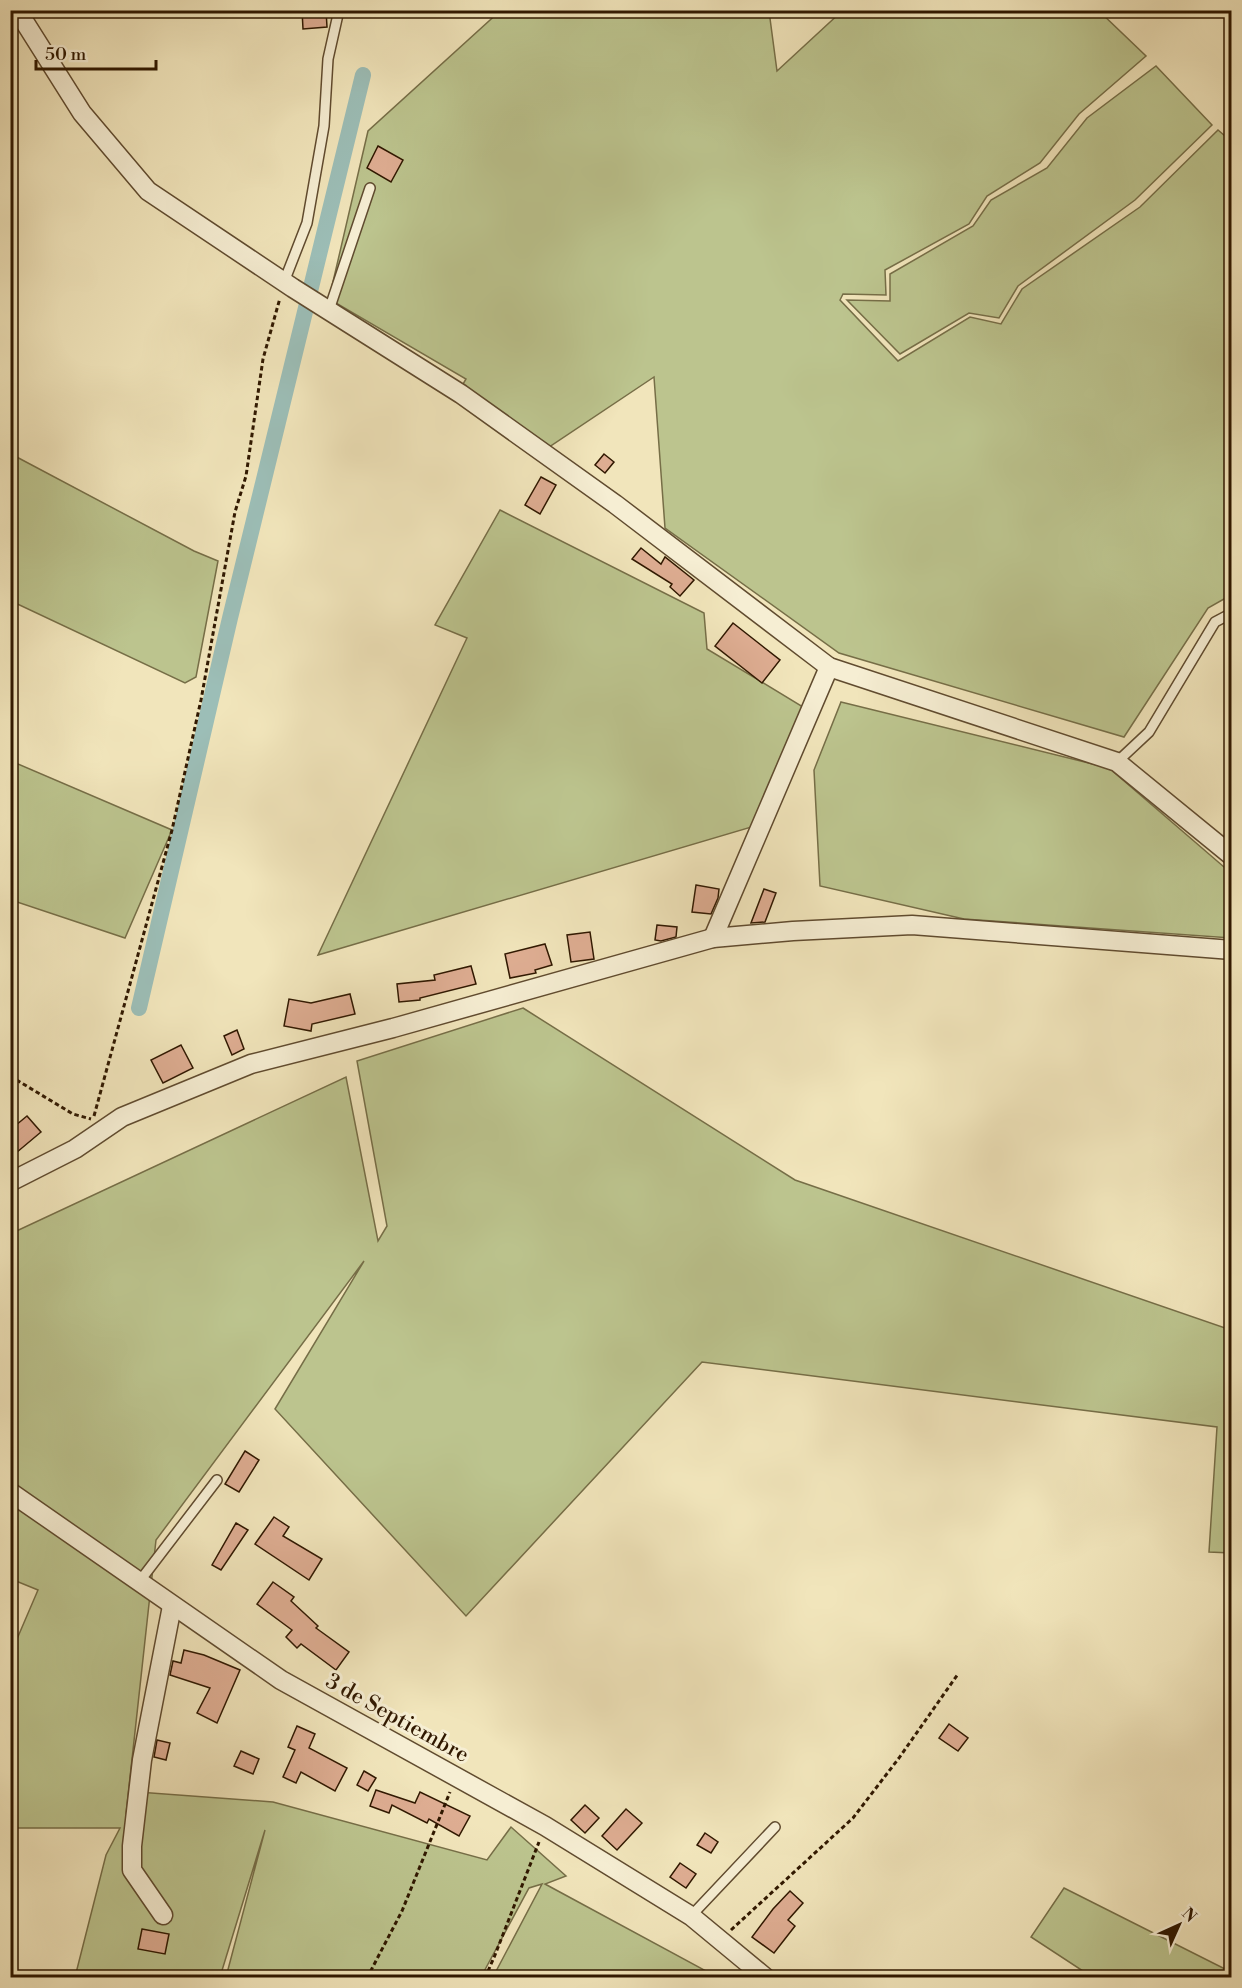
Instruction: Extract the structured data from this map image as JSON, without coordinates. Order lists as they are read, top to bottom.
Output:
{
  "streets": {
    "street": ["3 de Septiembre"]
  },
  "scale_bar": "50 m",
  "north": "top right"
}
